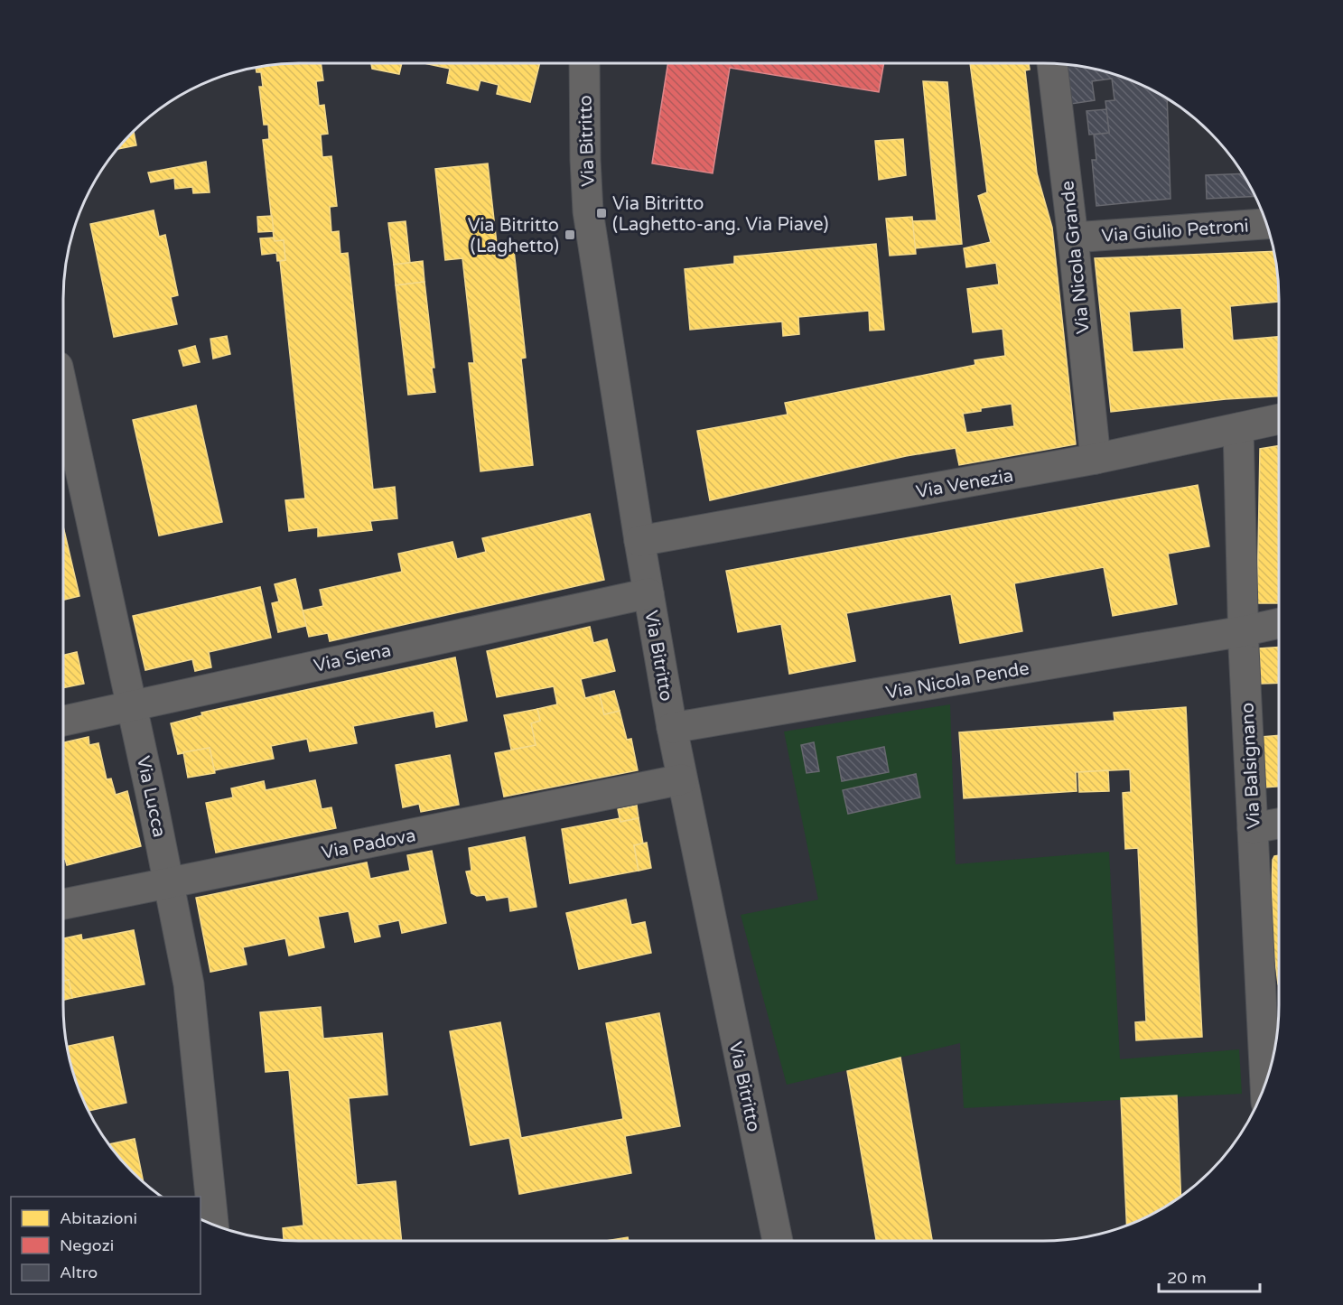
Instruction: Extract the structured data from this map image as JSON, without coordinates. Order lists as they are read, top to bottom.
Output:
{
  "streets": {
    "street": [
      "Via Bitritto",
      "Via Giulio Petroni",
      "Via Nicola Grande",
      "Via Venezia",
      "Via Siena",
      "Via Nicola Pende",
      "Via Balsignano",
      "Via Lucca",
      "Via Padova"
    ]
  },
  "crossings": [
    ["Via Bitritto", "Via Venezia"],
    ["Via Bitritto", "Via Siena"],
    ["Via Bitritto", "Via Nicola Pende"],
    ["Via Bitritto", "Via Padova"],
    ["Via Giulio Petroni", "Via Nicola Grande"],
    ["Via Nicola Grande", "Via Venezia"],
    ["Via Venezia", "Via Balsignano"],
    ["Via Siena", "Via Lucca"],
    ["Via Nicola Pende", "Via Balsignano"],
    ["Via Lucca", "Via Padova"]
  ],
  "places": {
    "transit": ["Via Bitritto (Laghetto-ang. Via Piave)", "Via Bitritto (Laghetto)"]
  },
  "legend": ["Abitazioni", "Negozi", "Altro"],
  "scale_bar": "20 m"
}
